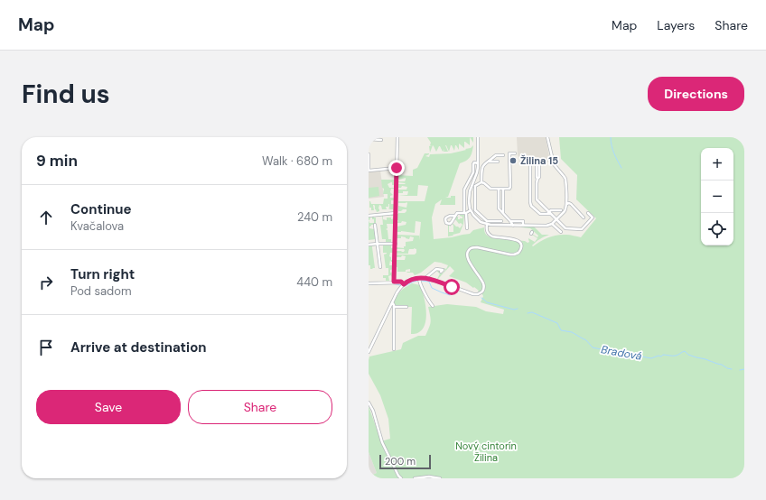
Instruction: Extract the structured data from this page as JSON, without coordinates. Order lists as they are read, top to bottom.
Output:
{
  "water": ["Bradová"],
  "parks": ["Nový cintorín Žilina"],
  "places": ["Žilina 15"],
  "scale_bar": "200 m",
  "page": {
    "header": "Map",
    "nav": ["Map", "Layers", "Share"],
    "buttons": [
      "Directions",
      ["Save", "Share"]
    ],
    "title": "Find us",
    "heading": ["9 min", "Walk · 680 m"],
    "map_buttons": ["+", "−"],
    "list": [
      ["Continue", "Kvačalova", "240 m"],
      ["Turn right", "Pod sadom", "440 m"],
      "Arrive at destination"
    ],
    "scale": "200 m"
  }
}
